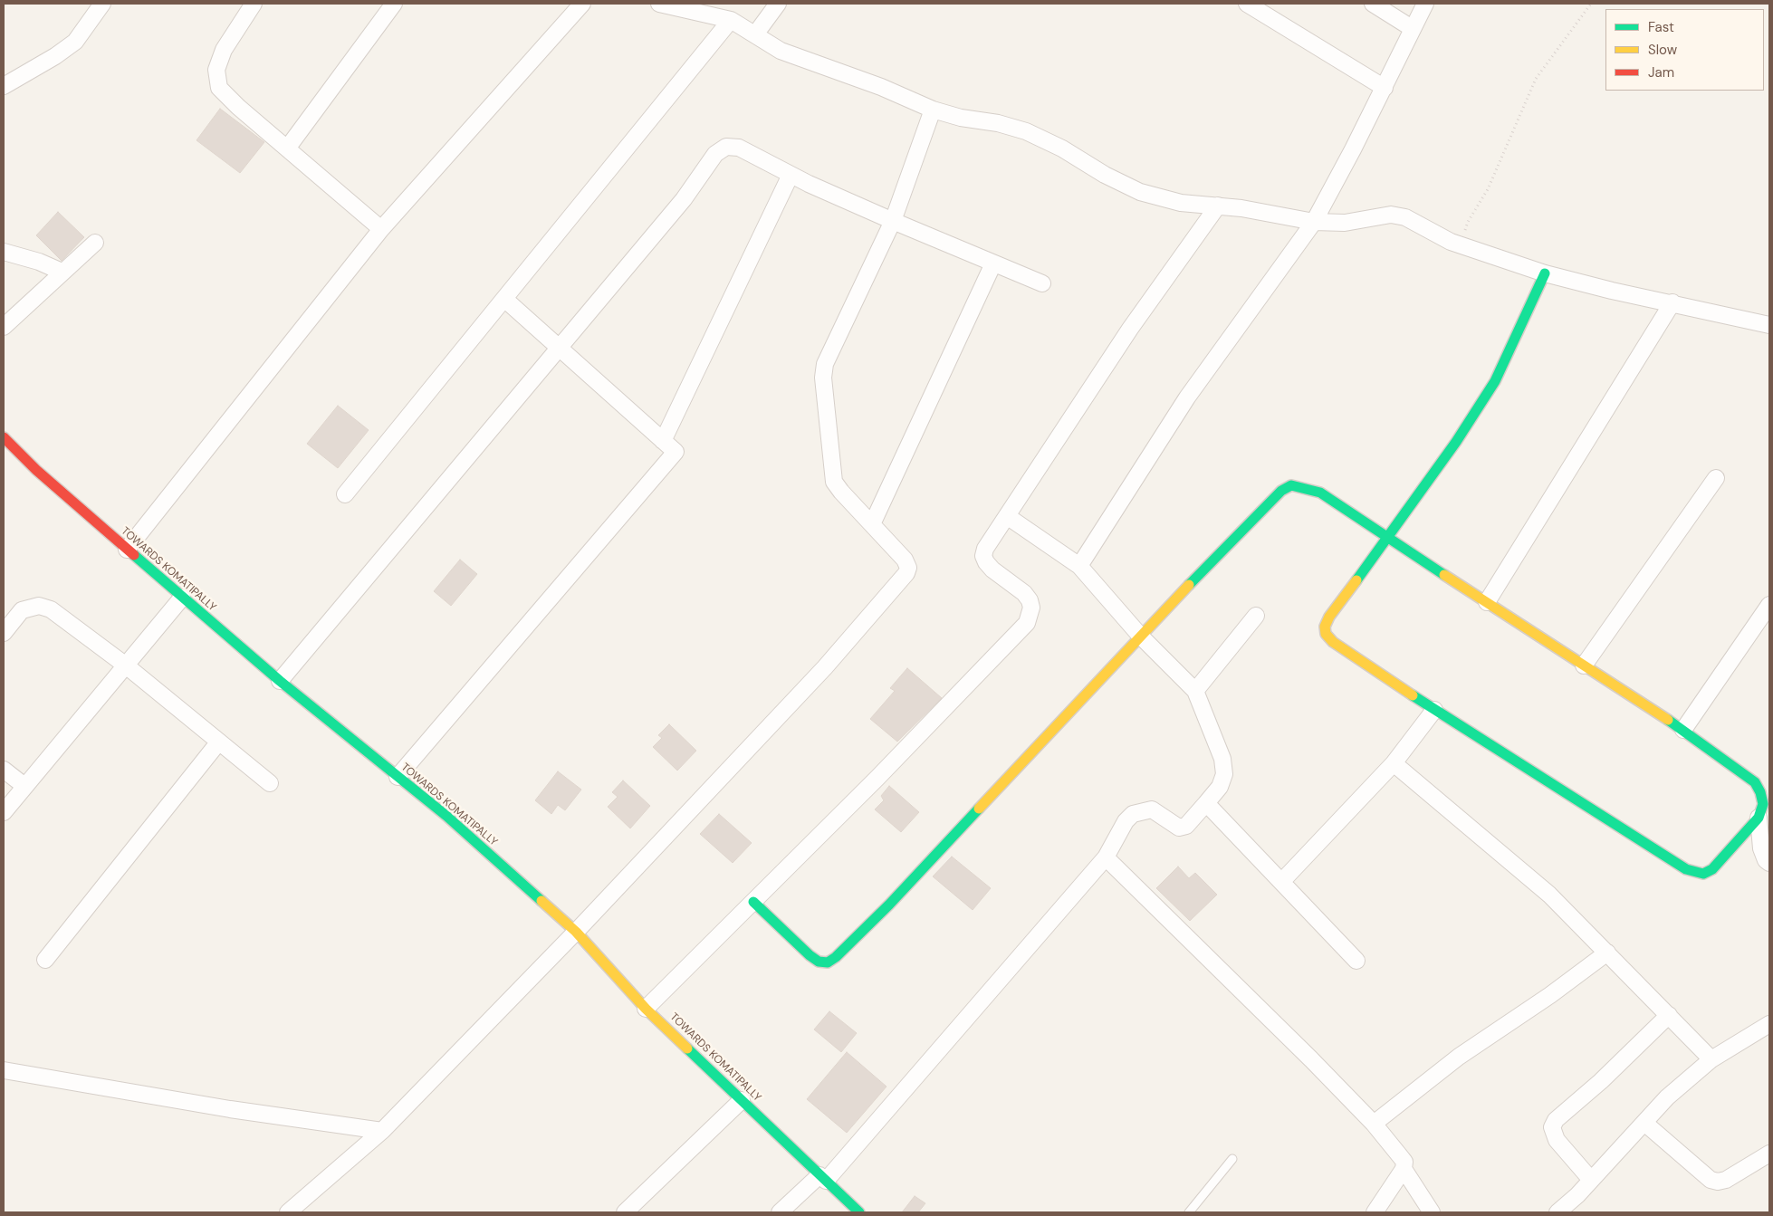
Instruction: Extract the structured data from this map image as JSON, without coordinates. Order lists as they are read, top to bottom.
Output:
{
  "streets": {
    "street": ["TOWARDS KOMATIPALLY"]
  },
  "legend": ["Fast", "Slow", "Jam"]
}
